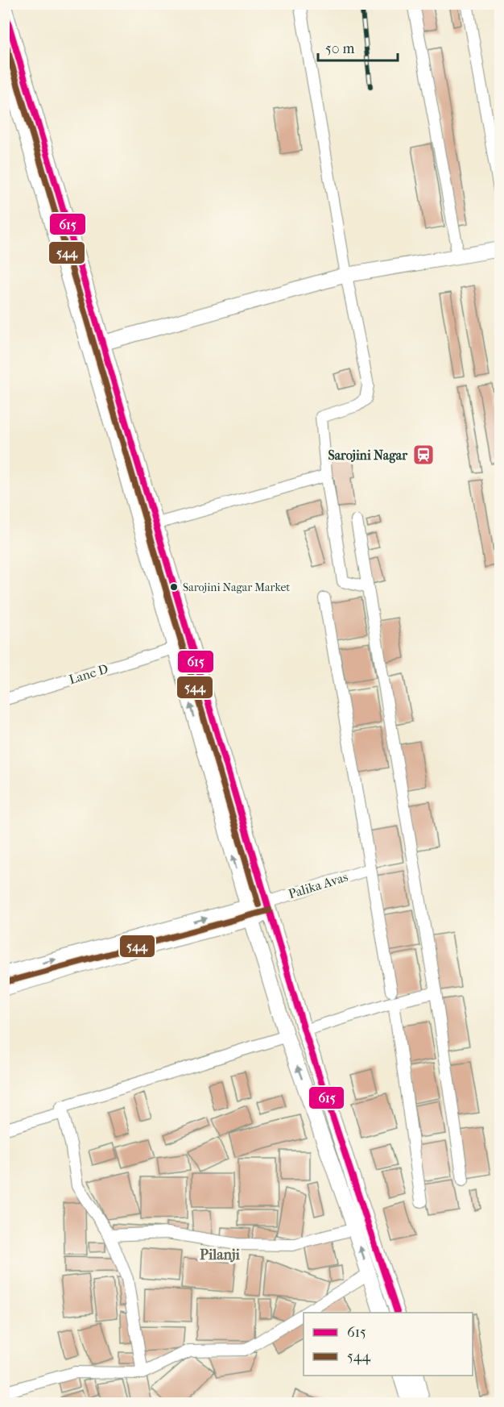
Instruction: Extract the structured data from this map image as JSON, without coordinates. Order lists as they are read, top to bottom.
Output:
{
  "streets": {
    "street": ["Lane D", "Palika Avas"]
  },
  "districts": ["Pilanji"],
  "places": {
    "station": ["Sarojini Nagar"],
    "other": ["Sarojini Nagar Market"]
  },
  "lines": ["transit line 615", "transit line 544"],
  "legend": ["615", "544"],
  "scale_bar": "50 m"
}
